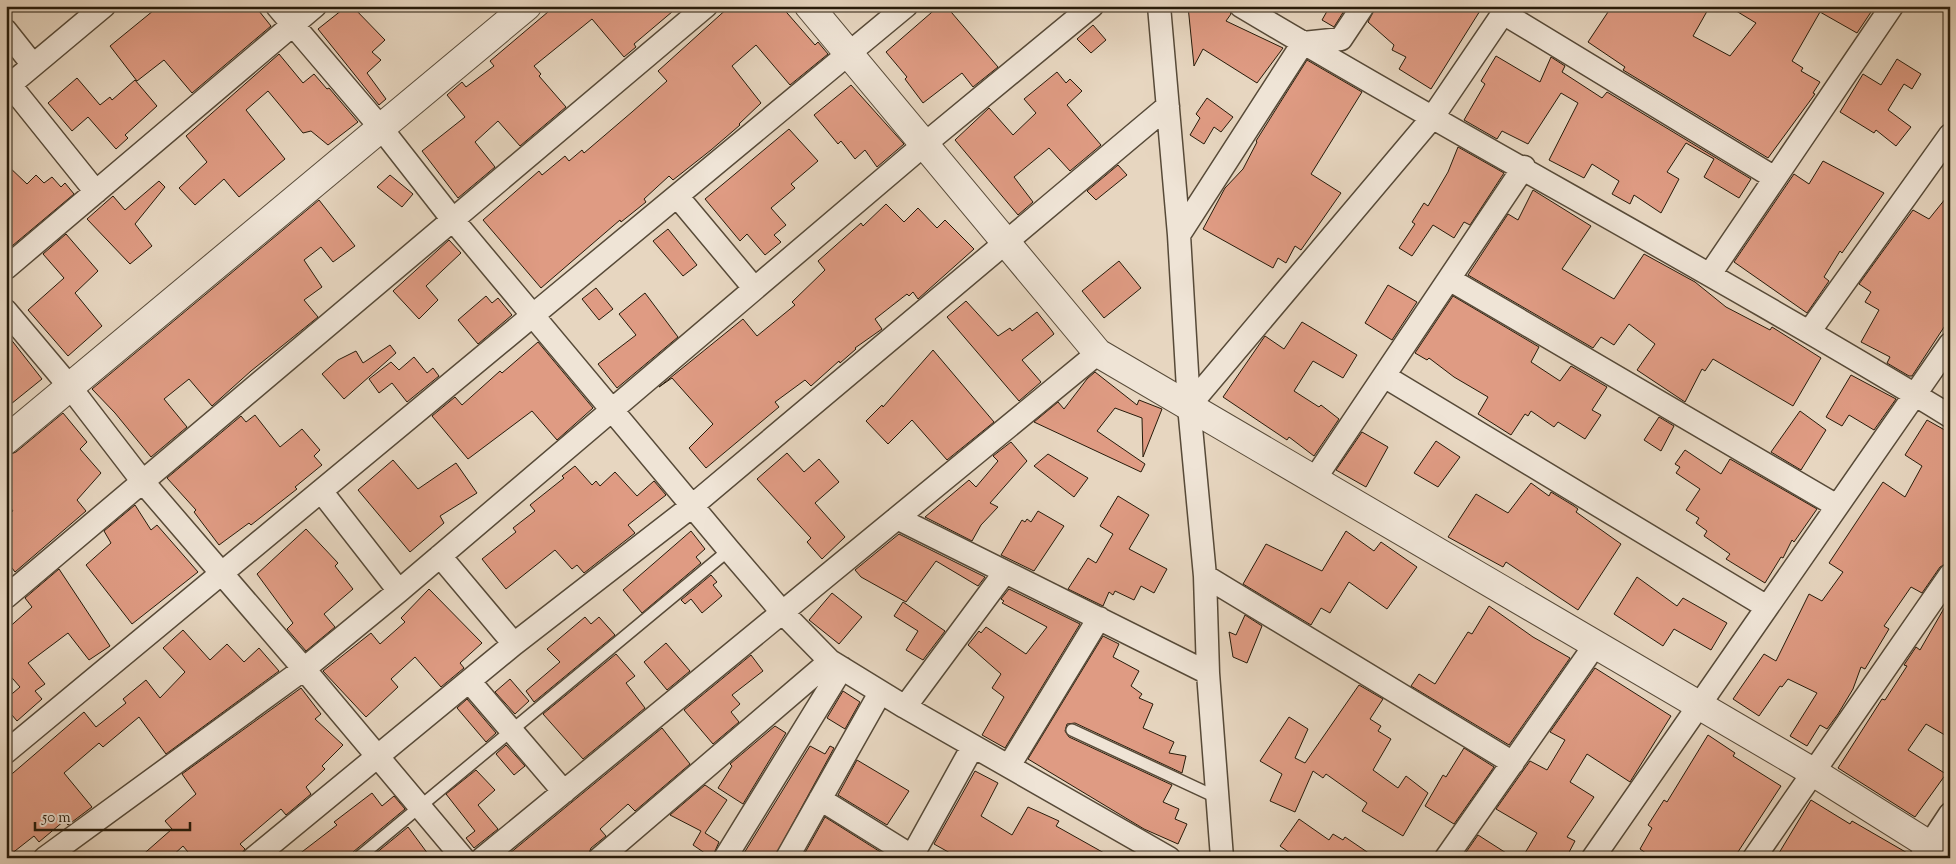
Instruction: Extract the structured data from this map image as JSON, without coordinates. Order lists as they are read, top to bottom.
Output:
{
  "scale_bar": "50 m"
}
